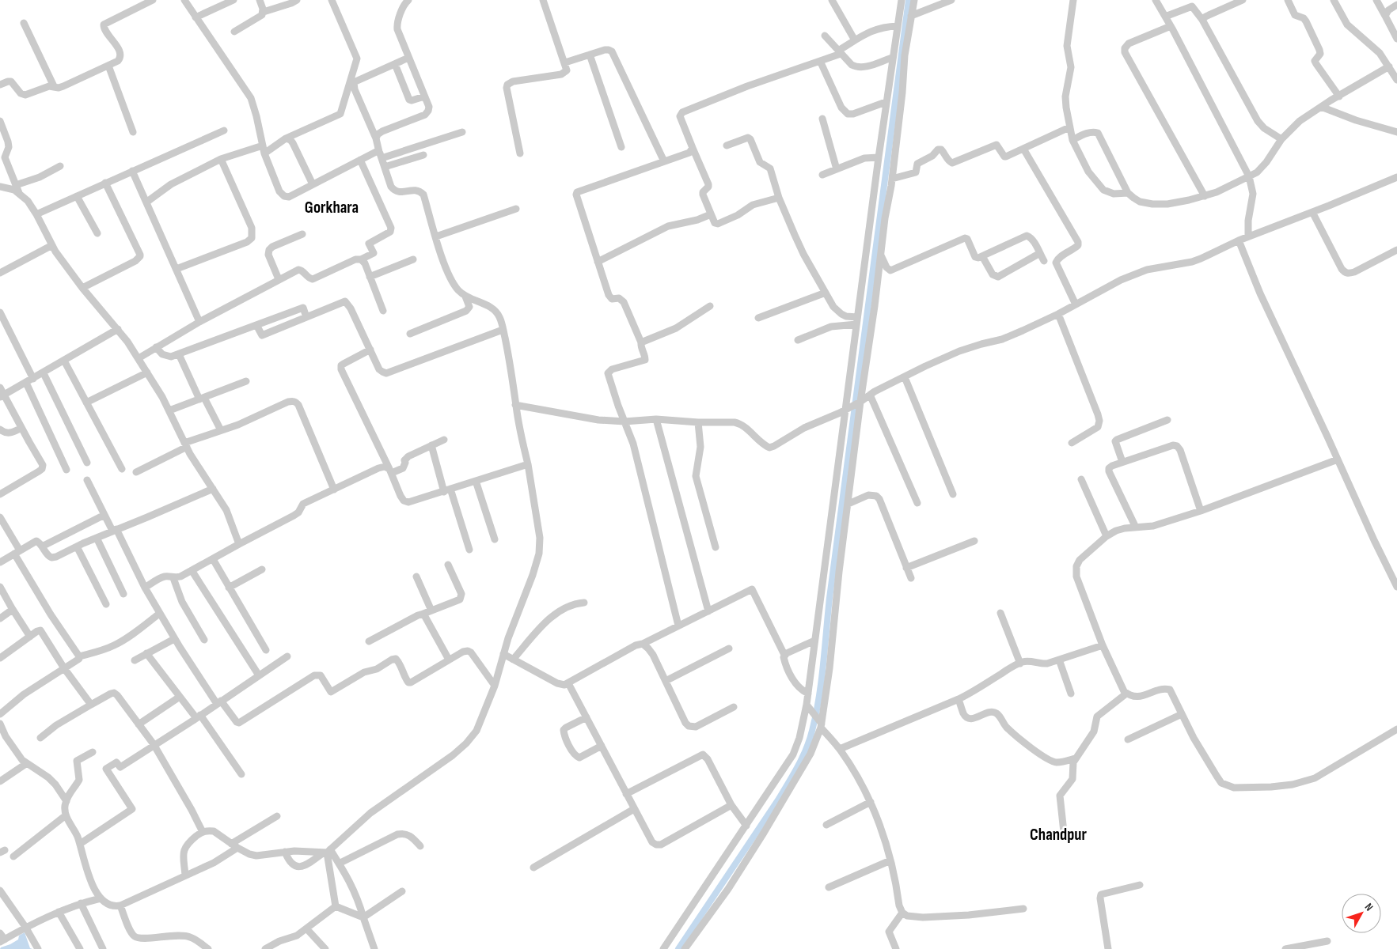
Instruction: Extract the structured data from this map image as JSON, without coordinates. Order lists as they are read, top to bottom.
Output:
{
  "districts": ["Gorkhara", "Chandpur"],
  "north": "top right"
}
